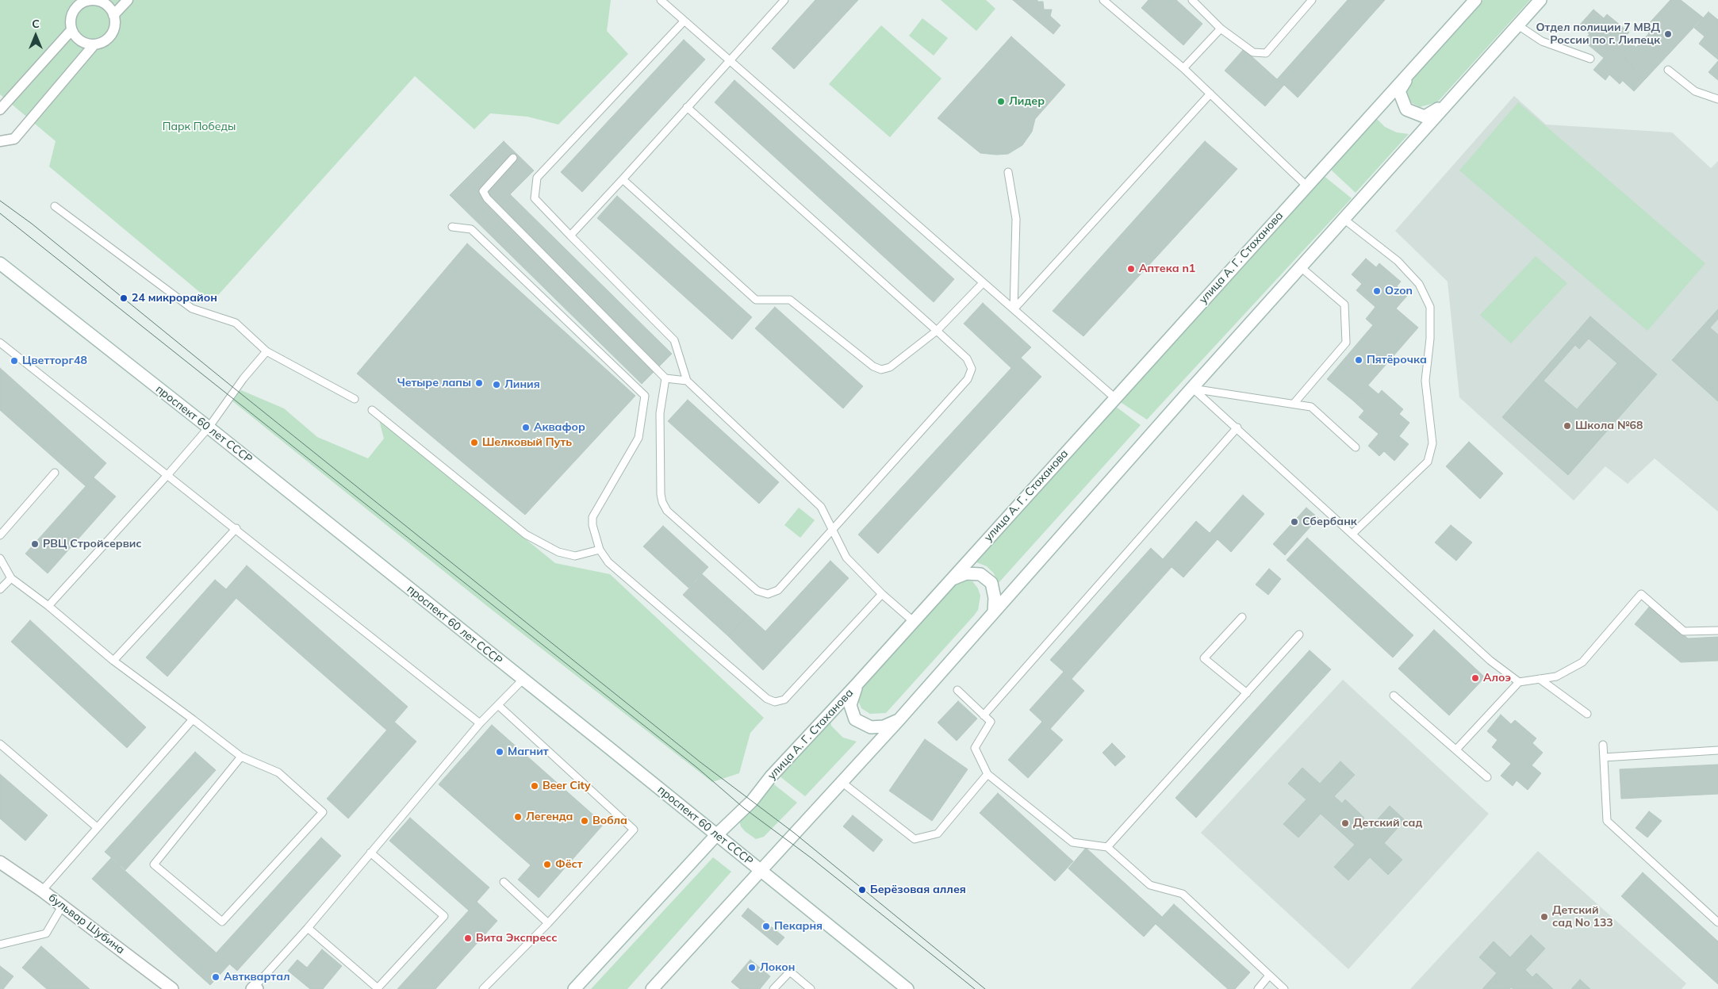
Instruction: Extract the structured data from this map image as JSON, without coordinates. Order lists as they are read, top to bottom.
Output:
{
  "streets": {
    "main road": ["улица А. Г. Стаханова", "проспект 60 лет СССР", "бульвар Шубина"]
  },
  "crossings": [
    ["улица А. Г. Стаханова", "проспект 60 лет СССР"]
  ],
  "parks": ["Парк Победы"],
  "places": [
    "Отдел полиции 7 МВД России по г. Липецк",
    "Лидер",
    "Аптека n1",
    "Ozon",
    "24 микрорайон",
    "Пятёрочка",
    "Цветторг48",
    "Четыре лапы",
    "Линия",
    "Школа №68",
    "Аквафор",
    "Шелковый Путь",
    "Сбербанк",
    "РВЦ Стройсервис",
    "Алоэ",
    "Магнит",
    "Beer City",
    "Легенда",
    "Вобла",
    "Детский сад",
    "Фёст",
    "Берёзовая аллея",
    "Детский сад No 133",
    "Пекарня",
    "Вита Экспресс",
    "Локон",
    "Автквартал"
  ],
  "north": "top"
}
